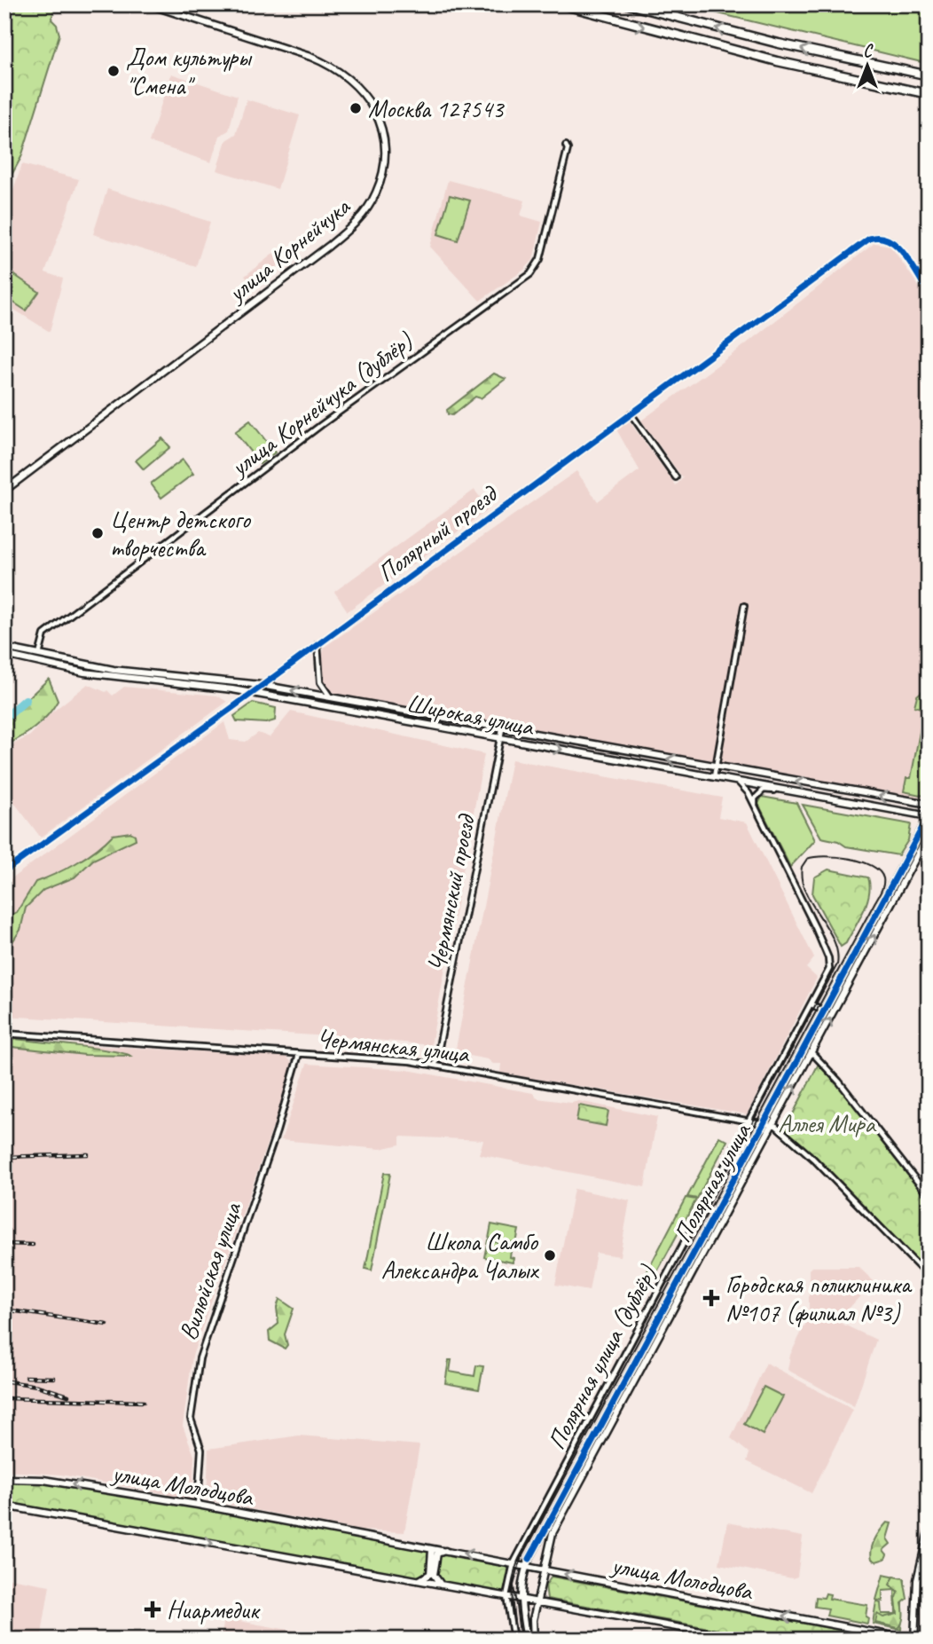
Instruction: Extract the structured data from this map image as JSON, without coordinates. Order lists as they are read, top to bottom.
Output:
{
  "streets": {
    "main road": [
      "улица Корнейчука",
      "Широкая улица",
      "Полярная улица",
      "улица Молодцова"
    ],
    "street": [
      "улица Корнейчука (дублёр)",
      "Полярный проезд",
      "Чермянский проезд",
      "Чермянская улица",
      "Вилюйская улица",
      "Полярная улица (дублёр)"
    ]
  },
  "crossings": [
    ["улица Корнейчука (дублёр)", "Широкая улица"],
    ["Полярный проезд", "Широкая улица"],
    ["Широкая улица", "Чермянский проезд"],
    ["Широкая улица", "Полярная улица"],
    ["Чермянский проезд", "Чермянская улица"],
    ["Чермянская улица", "Полярная улица"],
    ["Чермянская улица", "Вилюйская улица"],
    ["Чермянская улица", "Полярная улица (дублёр)"],
    ["Полярная улица", "улица Молодцова"],
    ["Вилюйская улица", "улица Молодцова"],
    ["Полярная улица (дублёр)", "улица Молодцова"]
  ],
  "parks": ["Аллея Мира"],
  "places": {
    "other": [
      "Дом культуры \"Смена\"",
      "Москва 127543",
      "Центр детского творчества",
      "Школа Самбо Александра Чалых"
    ],
    "health": ["Городская поликлиника №107 (филиал №3)", "Ниармедик"]
  },
  "north": "top"
}
